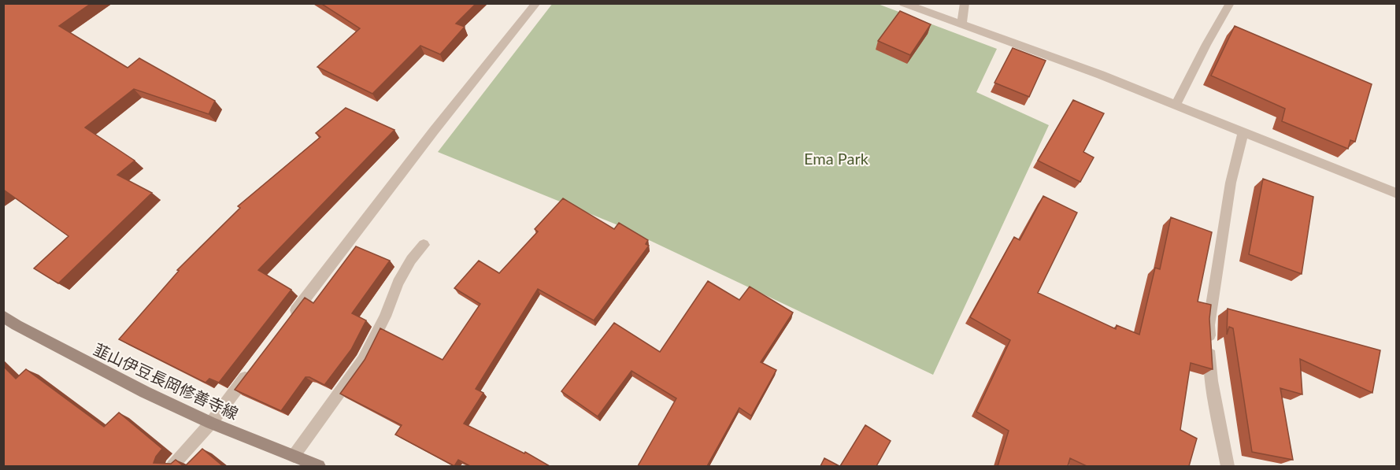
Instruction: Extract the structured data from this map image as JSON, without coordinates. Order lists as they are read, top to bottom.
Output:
{
  "streets": {
    "main road": ["韮山伊豆長岡修善寺線"]
  },
  "parks": ["Ema Park"]
}
